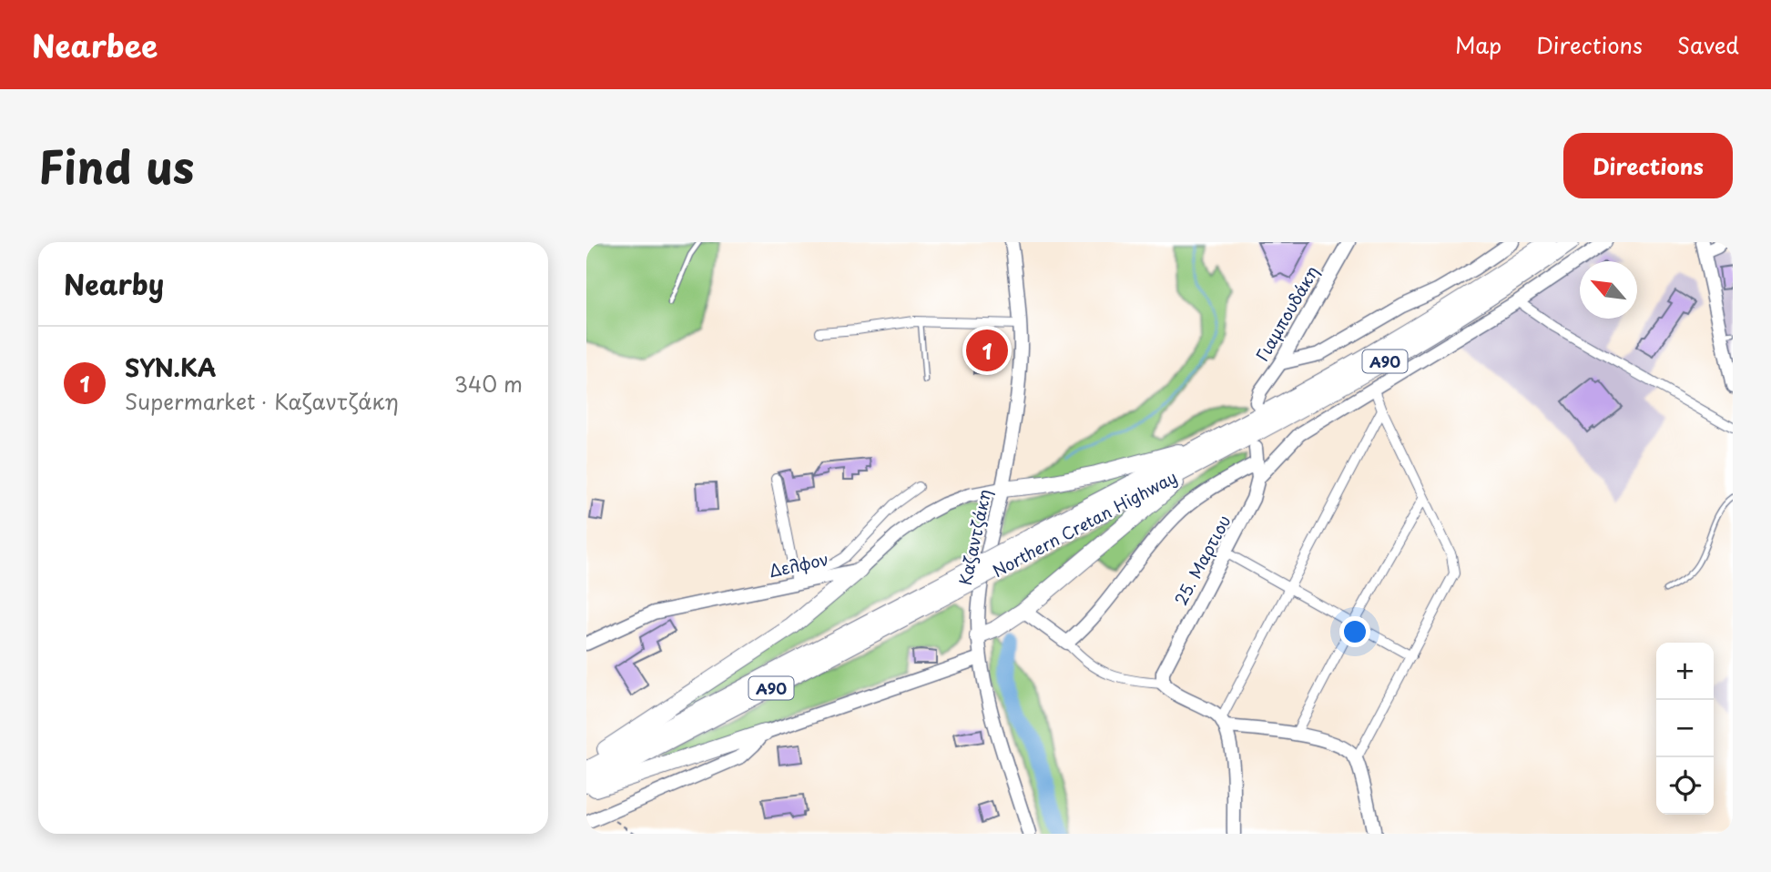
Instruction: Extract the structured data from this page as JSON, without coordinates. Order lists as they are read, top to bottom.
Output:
{
  "streets": {
    "highway": ["Α90", "Northern Cretan Highway"],
    "main road": [
      "Γιαμπουδάκη",
      "Καζαντζάκη",
      "25. Μαρτιου",
      "Δελφον"
    ]
  },
  "north": "top left",
  "page": {
    "header": "Nearbee",
    "nav": ["Map", "Directions", "Saved"],
    "title": "Find us",
    "buttons": "Directions",
    "heading": "Nearby",
    "list": [
      {
        "mark": "1",
        "name": "SYN.KA",
        "note": "Supermarket · Καζαντζάκη",
        "value": "340 m"
      }
    ],
    "pins": "1",
    "map_buttons": ["+", "−"]
  }
}
